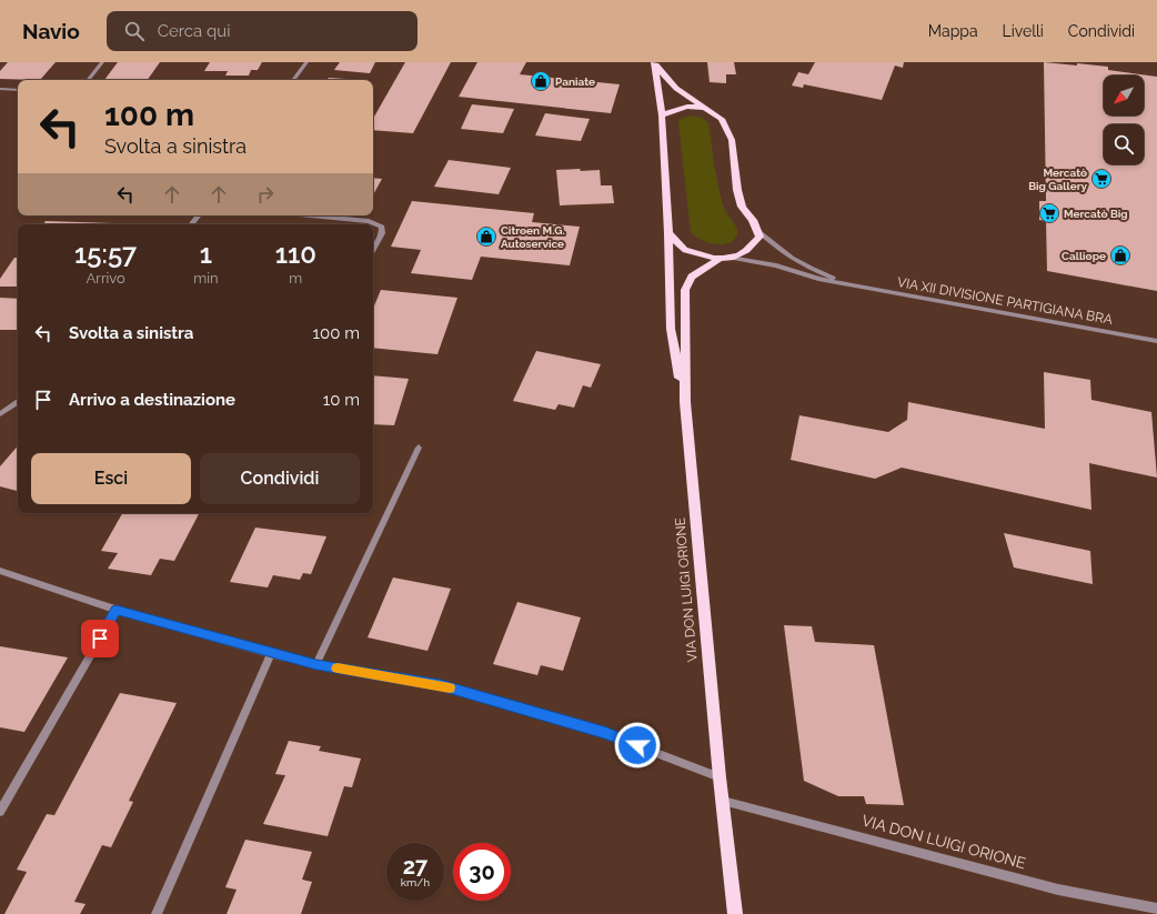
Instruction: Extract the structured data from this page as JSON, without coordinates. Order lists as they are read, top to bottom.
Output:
{
  "streets": {
    "main road": ["VIA DON LUIGI ORIONE"],
    "street": ["VIA XII DIVISIONE PARTIGIANA BRA"]
  },
  "crossings": [
    ["VIA XII DIVISIONE PARTIGIANA BRA", "VIA DON LUIGI ORIONE"]
  ],
  "places": {
    "shop": ["Paniate", "Citroen M.G. Autoservice", "Calliope"],
    "supermarket": ["Mercatò Big Gallery", "Mercatò Big"]
  },
  "north": "bottom left",
  "page": {
    "header": "Navio",
    "search": "Cerca qui",
    "nav": ["Mappa", "Livelli", "Condividi"],
    "turn": ["100 m", "Svolta a sinistra"],
    "eta": [
      "15:57",
      "Arrivo",
      "1",
      "min",
      "110",
      "m"
    ],
    "list": [
      {
        "name": "Svolta a sinistra",
        "value": "100 m"
      },
      {
        "name": "Arrivo a destinazione",
        "value": "10 m"
      }
    ],
    "buttons": ["Esci", "Condividi"],
    "speed": "27 km/h",
    "limit": "30"
  }
}
